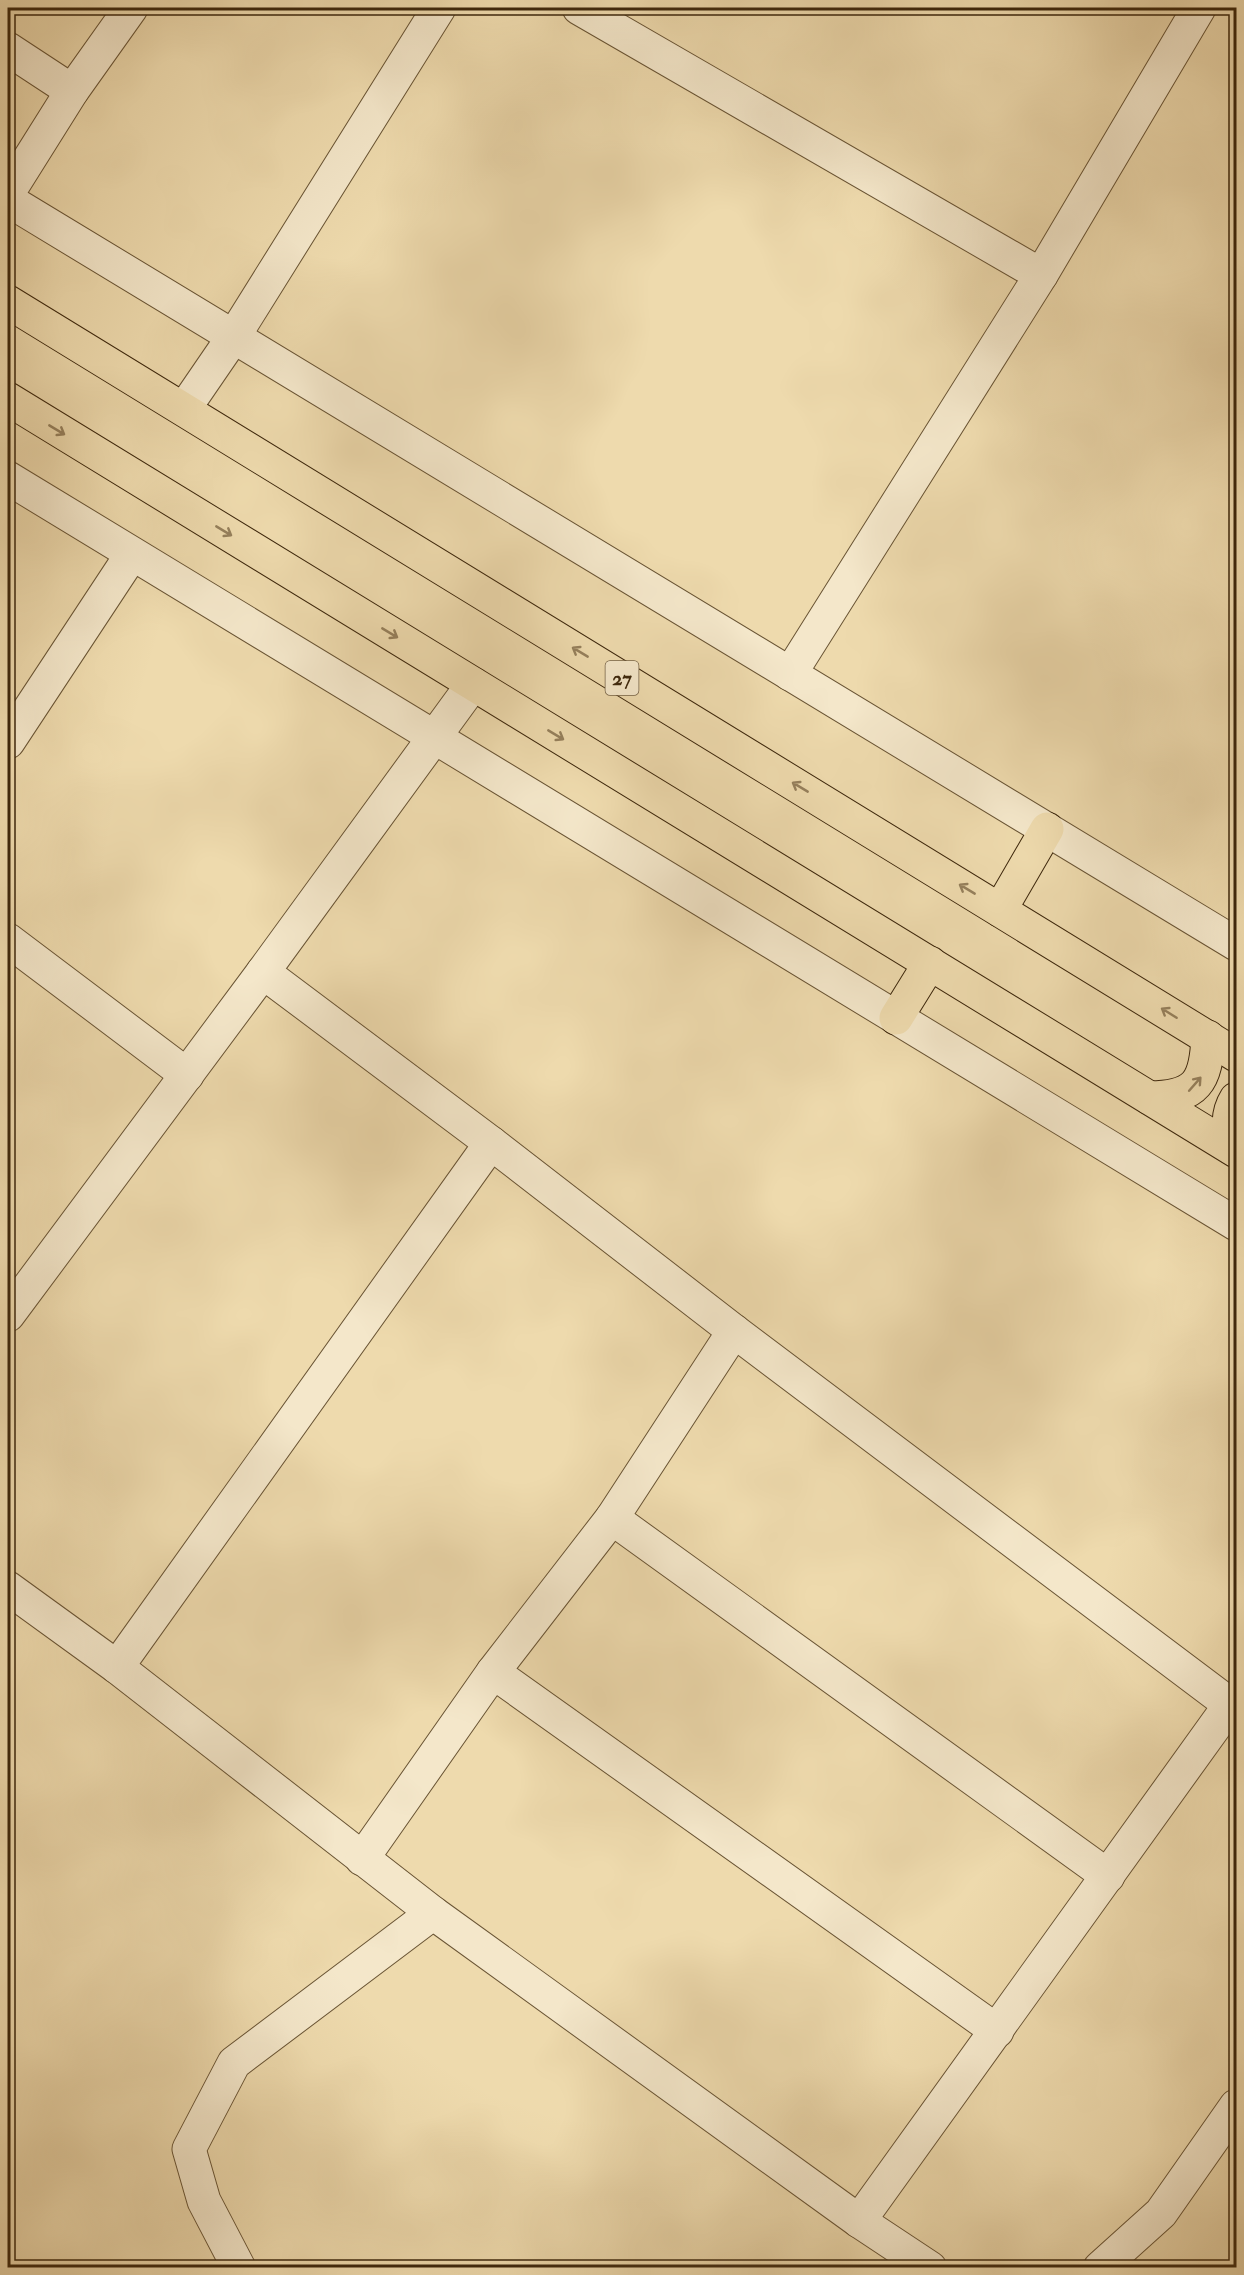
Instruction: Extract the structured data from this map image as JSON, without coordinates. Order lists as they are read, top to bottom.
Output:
{
  "streets": {
    "main road": ["27"]
  }
}
